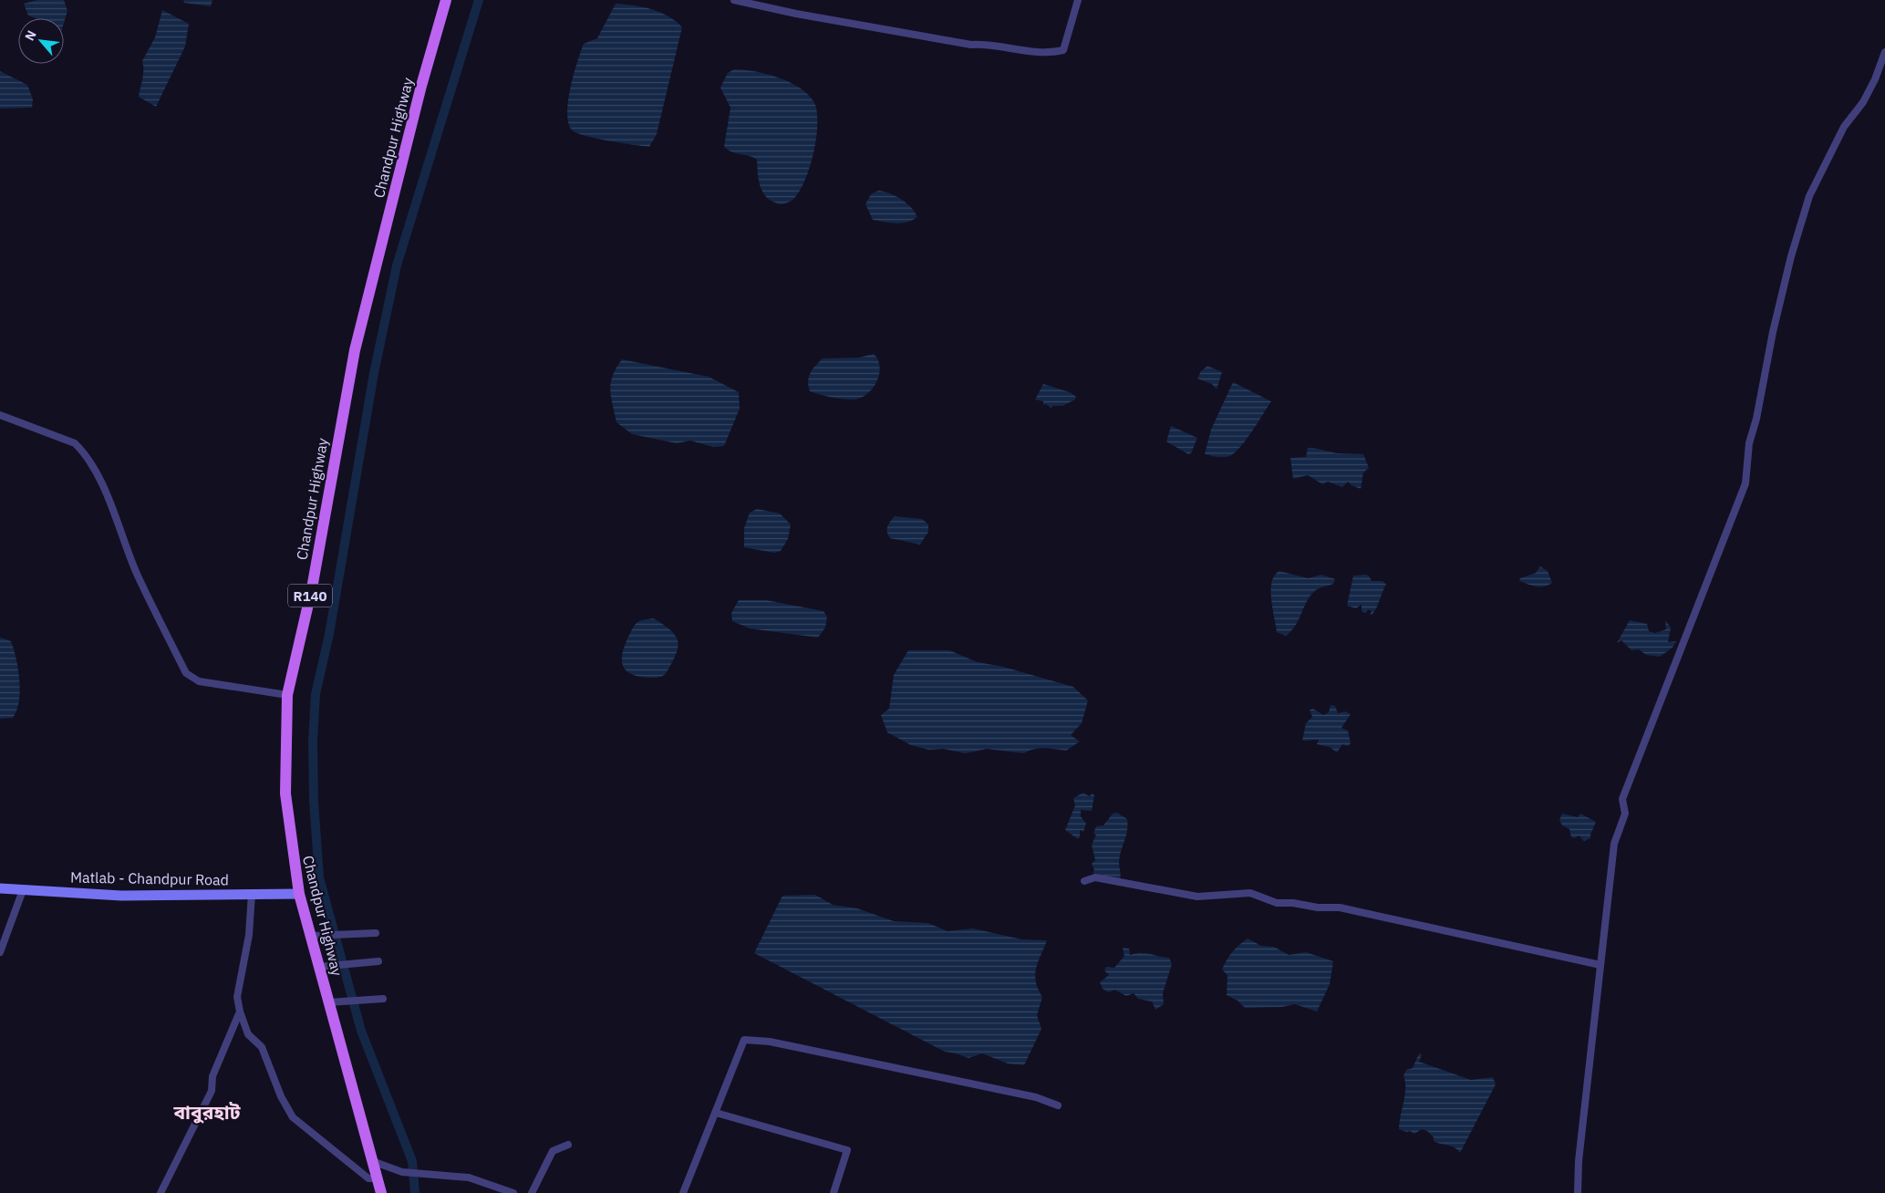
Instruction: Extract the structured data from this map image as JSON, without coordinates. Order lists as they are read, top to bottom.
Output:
{
  "streets": {
    "main road": ["Chandpur Highway", "R140", "Matlab - Chandpur Road"]
  },
  "crossings": [
    ["Chandpur Highway", "Matlab - Chandpur Road"]
  ],
  "districts": ["বাবুরহাট"],
  "north": "top left"
}
